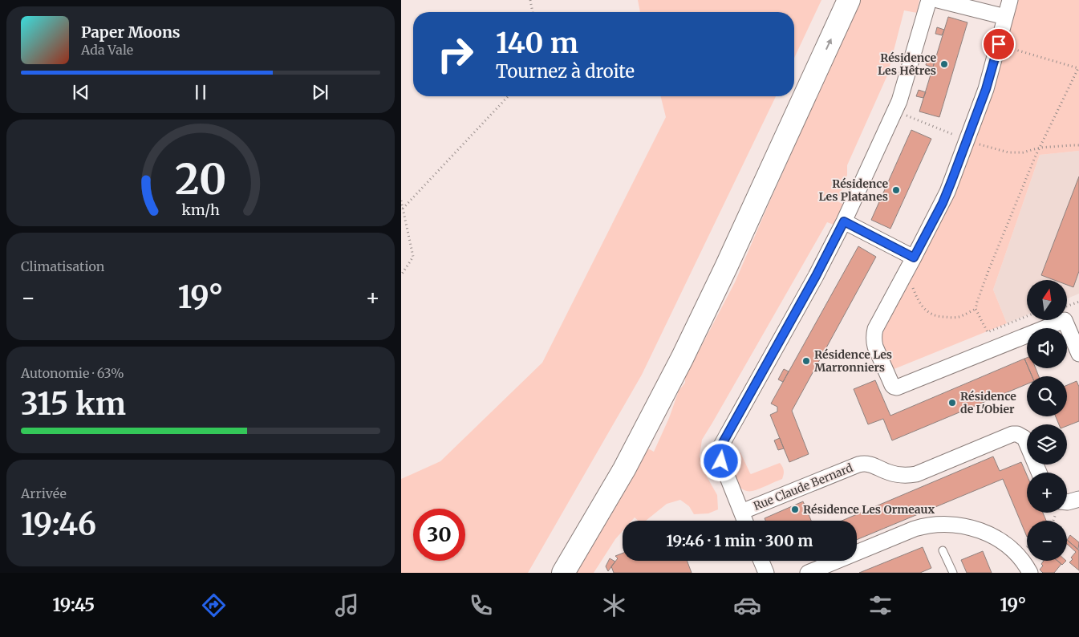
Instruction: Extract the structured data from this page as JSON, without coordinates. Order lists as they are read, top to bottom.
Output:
{
  "streets": {
    "street": ["Rue Claude Bernard"]
  },
  "places": [
    "Résidence Les Hêtres",
    "Résidence Les Platanes",
    "Résidence Les Marronniers",
    "Résidence de L'Obier",
    "Résidence Les Ormeaux"
  ],
  "north": "top",
  "page": {
    "turn": ["140 m", "Tournez à droite"],
    "song": ["Paper Moons", "Ada Vale"],
    "tile": [
      "Climatisation",
      ["Autonomie · 63%", "315 km"],
      ["Arrivée", "19:46"]
    ],
    "map_buttons": ["+", "−"],
    "heat": ["−", "19°", "+"],
    "limit": "30",
    "trip": "19:46 · 1 min · 300 m",
    "tabs": ["19:45", "19°"],
    "gauge": ["20", "km/h"]
  }
}
